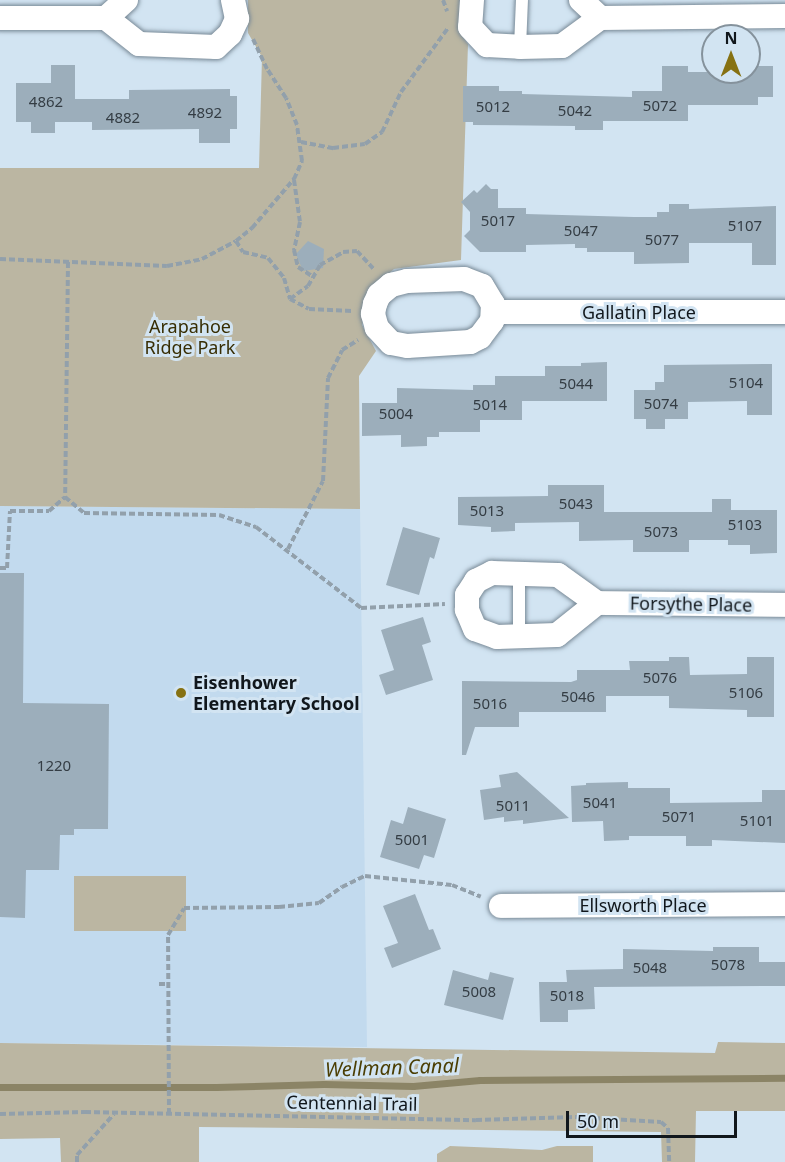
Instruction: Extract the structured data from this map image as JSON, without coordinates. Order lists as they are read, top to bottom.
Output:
{
  "streets": {
    "street": ["Gallatin Place", "Forsythe Place", "Ellsworth Place"],
    "path": ["Centennial Trail"]
  },
  "water": ["Wellman Canal"],
  "parks": ["Arapahoe Ridge Park"],
  "places": ["Eisenhower Elementary School"],
  "house_numbers": [
    "4862",
    "5072",
    "5012",
    "5042",
    "4892",
    "4882",
    "5017",
    "5107",
    "5047",
    "5077",
    "5104",
    "5044",
    "5074",
    "5014",
    "5004",
    "5043",
    "5013",
    "5103",
    "5073",
    "5076",
    "5106",
    "5046",
    "5016",
    "1220",
    "5041",
    "5011",
    "5071",
    "5101",
    "5001",
    "5078",
    "5048",
    "5008",
    "5018"
  ],
  "scale_bar": "50 m",
  "north": "top"
}
